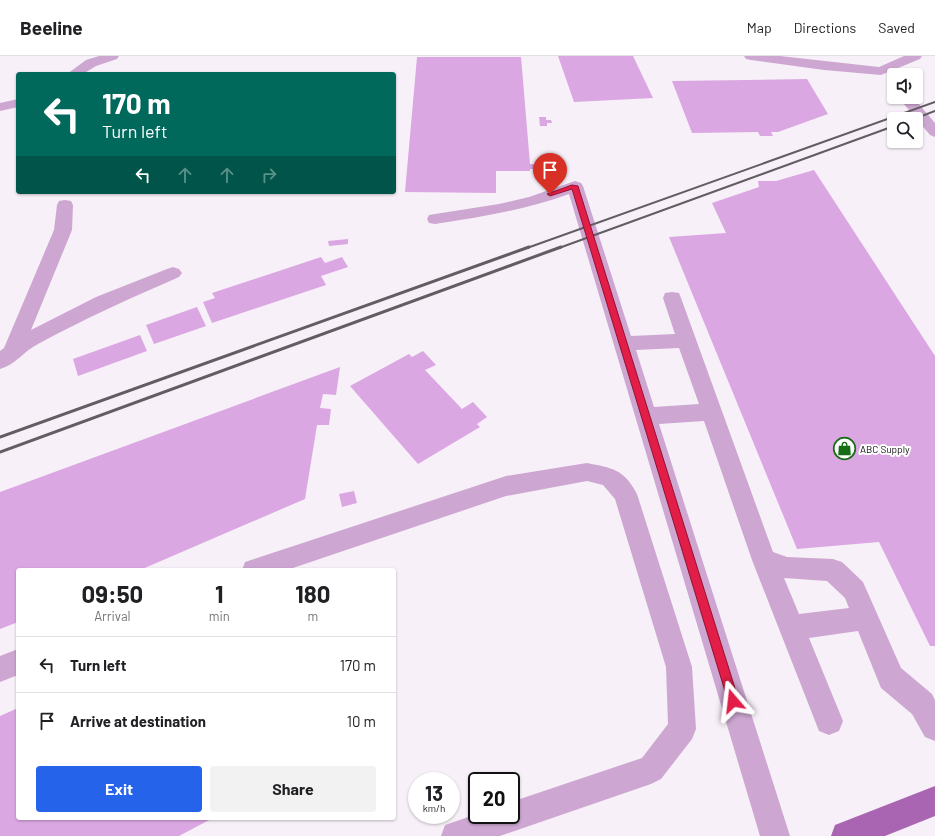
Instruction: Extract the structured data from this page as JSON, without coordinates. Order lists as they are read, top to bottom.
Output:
{
  "places": {
    "shop": ["ABC Supply"]
  },
  "page": {
    "header": "Beeline",
    "nav": ["Map", "Directions", "Saved"],
    "turn": ["170 m", "Turn left"],
    "eta": [
      "09:50",
      "Arrival",
      "1",
      "min",
      "180",
      "m"
    ],
    "list": [
      {
        "name": "Turn left",
        "value": "170 m"
      },
      {
        "name": "Arrive at destination",
        "value": "10 m"
      }
    ],
    "buttons": ["Exit", "Share"],
    "speed": "13 km/h",
    "limit": "20"
  }
}
